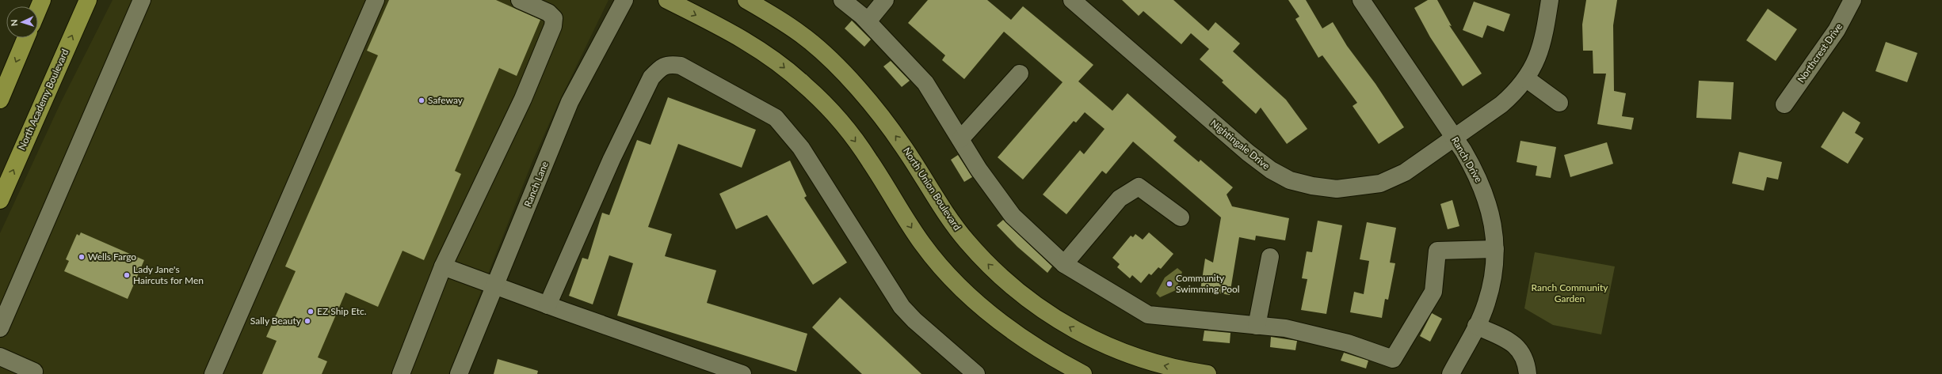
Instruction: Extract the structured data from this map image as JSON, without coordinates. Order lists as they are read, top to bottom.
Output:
{
  "streets": {
    "highway": ["North Academy Boulevard"],
    "main road": ["North Union Boulevard"],
    "street": [
      "Northcrest Drive",
      "Nightingale Drive",
      "Ranch Drive",
      "Ranch Lane"
    ]
  },
  "crossings": [
    ["Nightingale Drive", "Ranch Drive"]
  ],
  "parks": ["Ranch Community Garden"],
  "places": [
    "Safeway",
    "Wells Fargo",
    "Lady Jane's Haircuts for Men",
    "Community Swimming Pool",
    "EZ Ship Etc.",
    "Sally Beauty"
  ],
  "north": "left"
}
